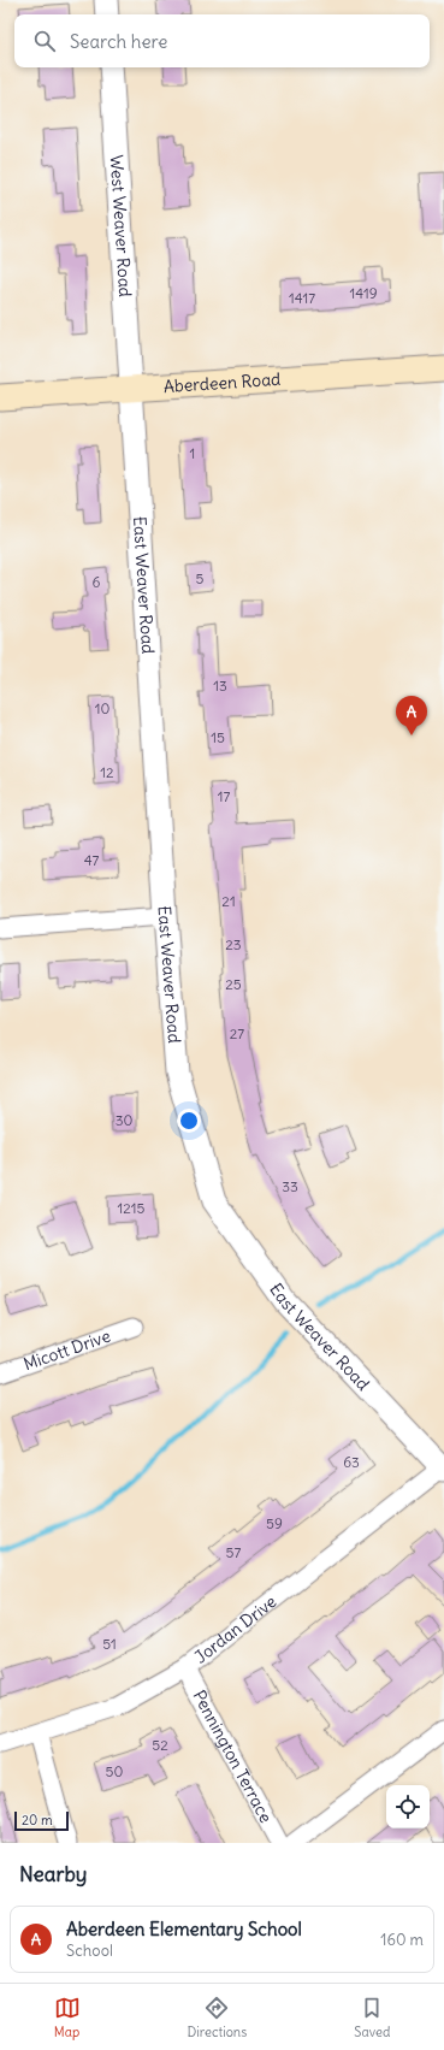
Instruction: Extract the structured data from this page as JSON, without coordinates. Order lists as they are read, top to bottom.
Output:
{
  "streets": {
    "main road": ["Aberdeen Road"],
    "street": [
      "West Weaver Road",
      "East Weaver Road",
      "Micott Drive",
      "Jordan Drive",
      "Pennington Terrace"
    ]
  },
  "crossings": [
    ["West Weaver Road", "Aberdeen Road"],
    ["West Weaver Road", "East Weaver Road"],
    ["Aberdeen Road", "East Weaver Road"],
    ["East Weaver Road", "Jordan Drive"],
    ["Jordan Drive", "Pennington Terrace"]
  ],
  "house_numbers": [
    "1419",
    "1417",
    "1",
    "5",
    "6",
    "13",
    "10",
    "15",
    "12",
    "17",
    "47",
    "21",
    "23",
    "25",
    "27",
    "30",
    "33",
    "1215",
    "63",
    "59",
    "57",
    "51",
    "52",
    "50"
  ],
  "scale_bar": "20 m",
  "page": {
    "search": "Search here",
    "pins": "A",
    "scale": "20 m",
    "heading": "Nearby",
    "list": [
      {
        "mark": "A",
        "name": "Aberdeen Elementary School",
        "note": "School",
        "value": "160 m"
      }
    ],
    "nav": ["Map", "Directions", "Saved"]
  }
}
